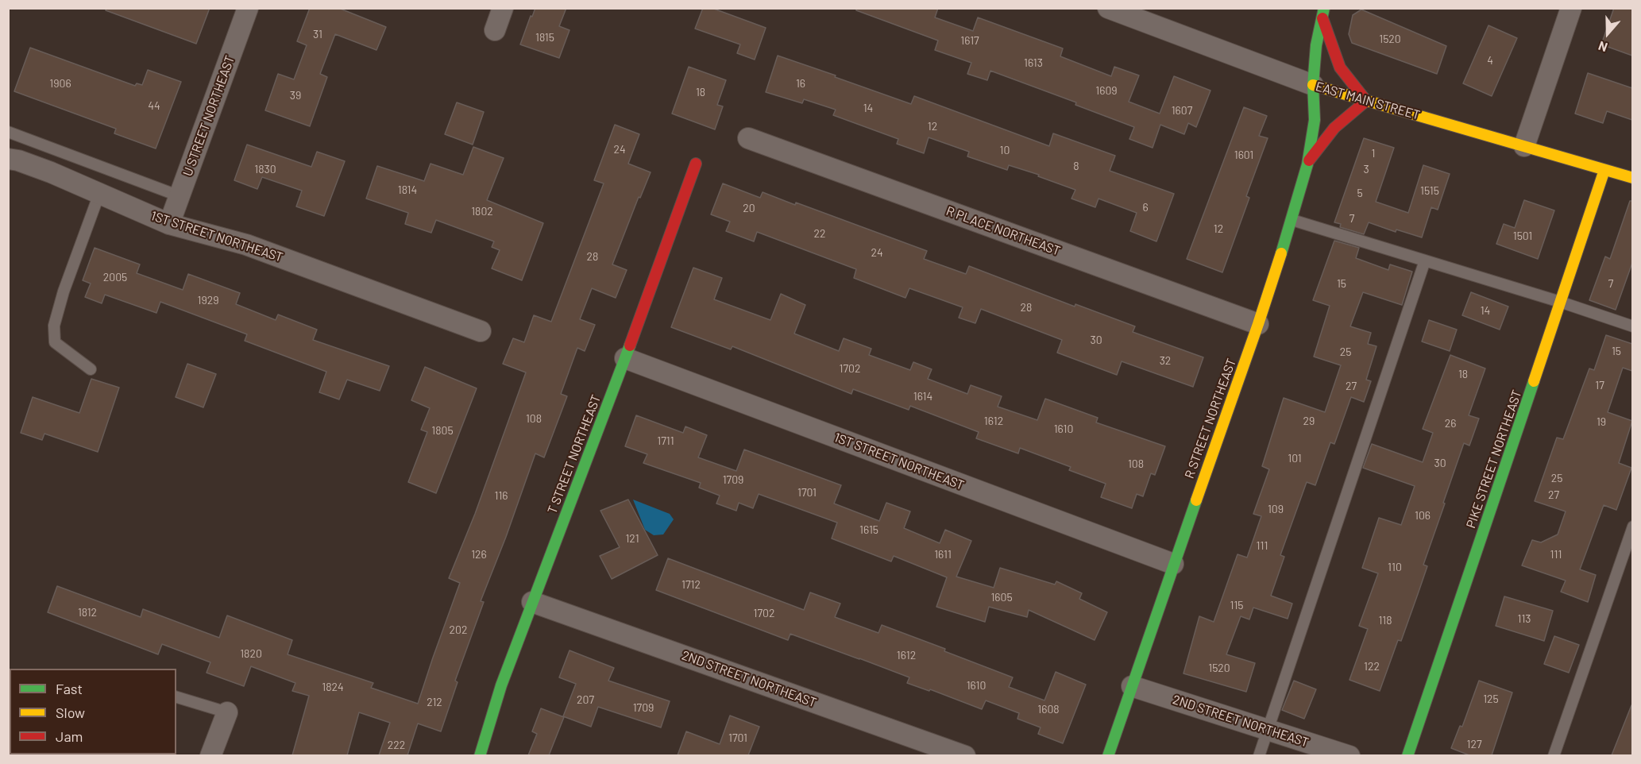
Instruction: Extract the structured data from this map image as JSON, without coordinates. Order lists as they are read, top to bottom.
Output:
{
  "streets": {
    "street": [
      "EAST MAIN STREET",
      "U STREET NORTHEAST",
      "R PLACE NORTHEAST",
      "1ST STREET NORTHEAST",
      "R STREET NORTHEAST",
      "T STREET NORTHEAST",
      "PIKE STREET NORTHEAST",
      "2ND STREET NORTHEAST"
    ]
  },
  "crossings": [
    ["EAST MAIN STREET", "R STREET NORTHEAST"],
    ["EAST MAIN STREET", "PIKE STREET NORTHEAST"],
    ["U STREET NORTHEAST", "1ST STREET NORTHEAST"],
    ["R PLACE NORTHEAST", "R STREET NORTHEAST"],
    ["1ST STREET NORTHEAST", "R STREET NORTHEAST"],
    ["1ST STREET NORTHEAST", "T STREET NORTHEAST"],
    ["R STREET NORTHEAST", "2ND STREET NORTHEAST"],
    ["T STREET NORTHEAST", "2ND STREET NORTHEAST"]
  ],
  "house_numbers": [
    "31",
    "1815",
    "1520",
    "1617",
    "4",
    "1613",
    "1906",
    "16",
    "1609",
    "18",
    "39",
    "44",
    "14",
    "1607",
    "12",
    "24",
    "10",
    "1",
    "1601",
    "8",
    "1830",
    "3",
    "1814",
    "1515",
    "5",
    "6",
    "20",
    "1802",
    "7",
    "12",
    "22",
    "1501",
    "24",
    "28",
    "2005",
    "15",
    "7",
    "1929",
    "28",
    "14",
    "30",
    "15",
    "25",
    "32",
    "1702",
    "18",
    "17",
    "27",
    "1614",
    "108",
    "1612",
    "29",
    "19",
    "26",
    "1610",
    "1805",
    "1711",
    "101",
    "30",
    "108",
    "25",
    "1709",
    "1701",
    "27",
    "116",
    "109",
    "106",
    "1615",
    "121",
    "111",
    "126",
    "1611",
    "111",
    "110",
    "1712",
    "1605",
    "115",
    "1812",
    "1702",
    "113",
    "118",
    "202",
    "1820",
    "1612",
    "122",
    "1520",
    "1610",
    "1824",
    "125",
    "207",
    "212",
    "1709",
    "1608",
    "1701",
    "127",
    "222"
  ],
  "legend": ["Fast", "Slow", "Jam"],
  "north": "bottom"
}
